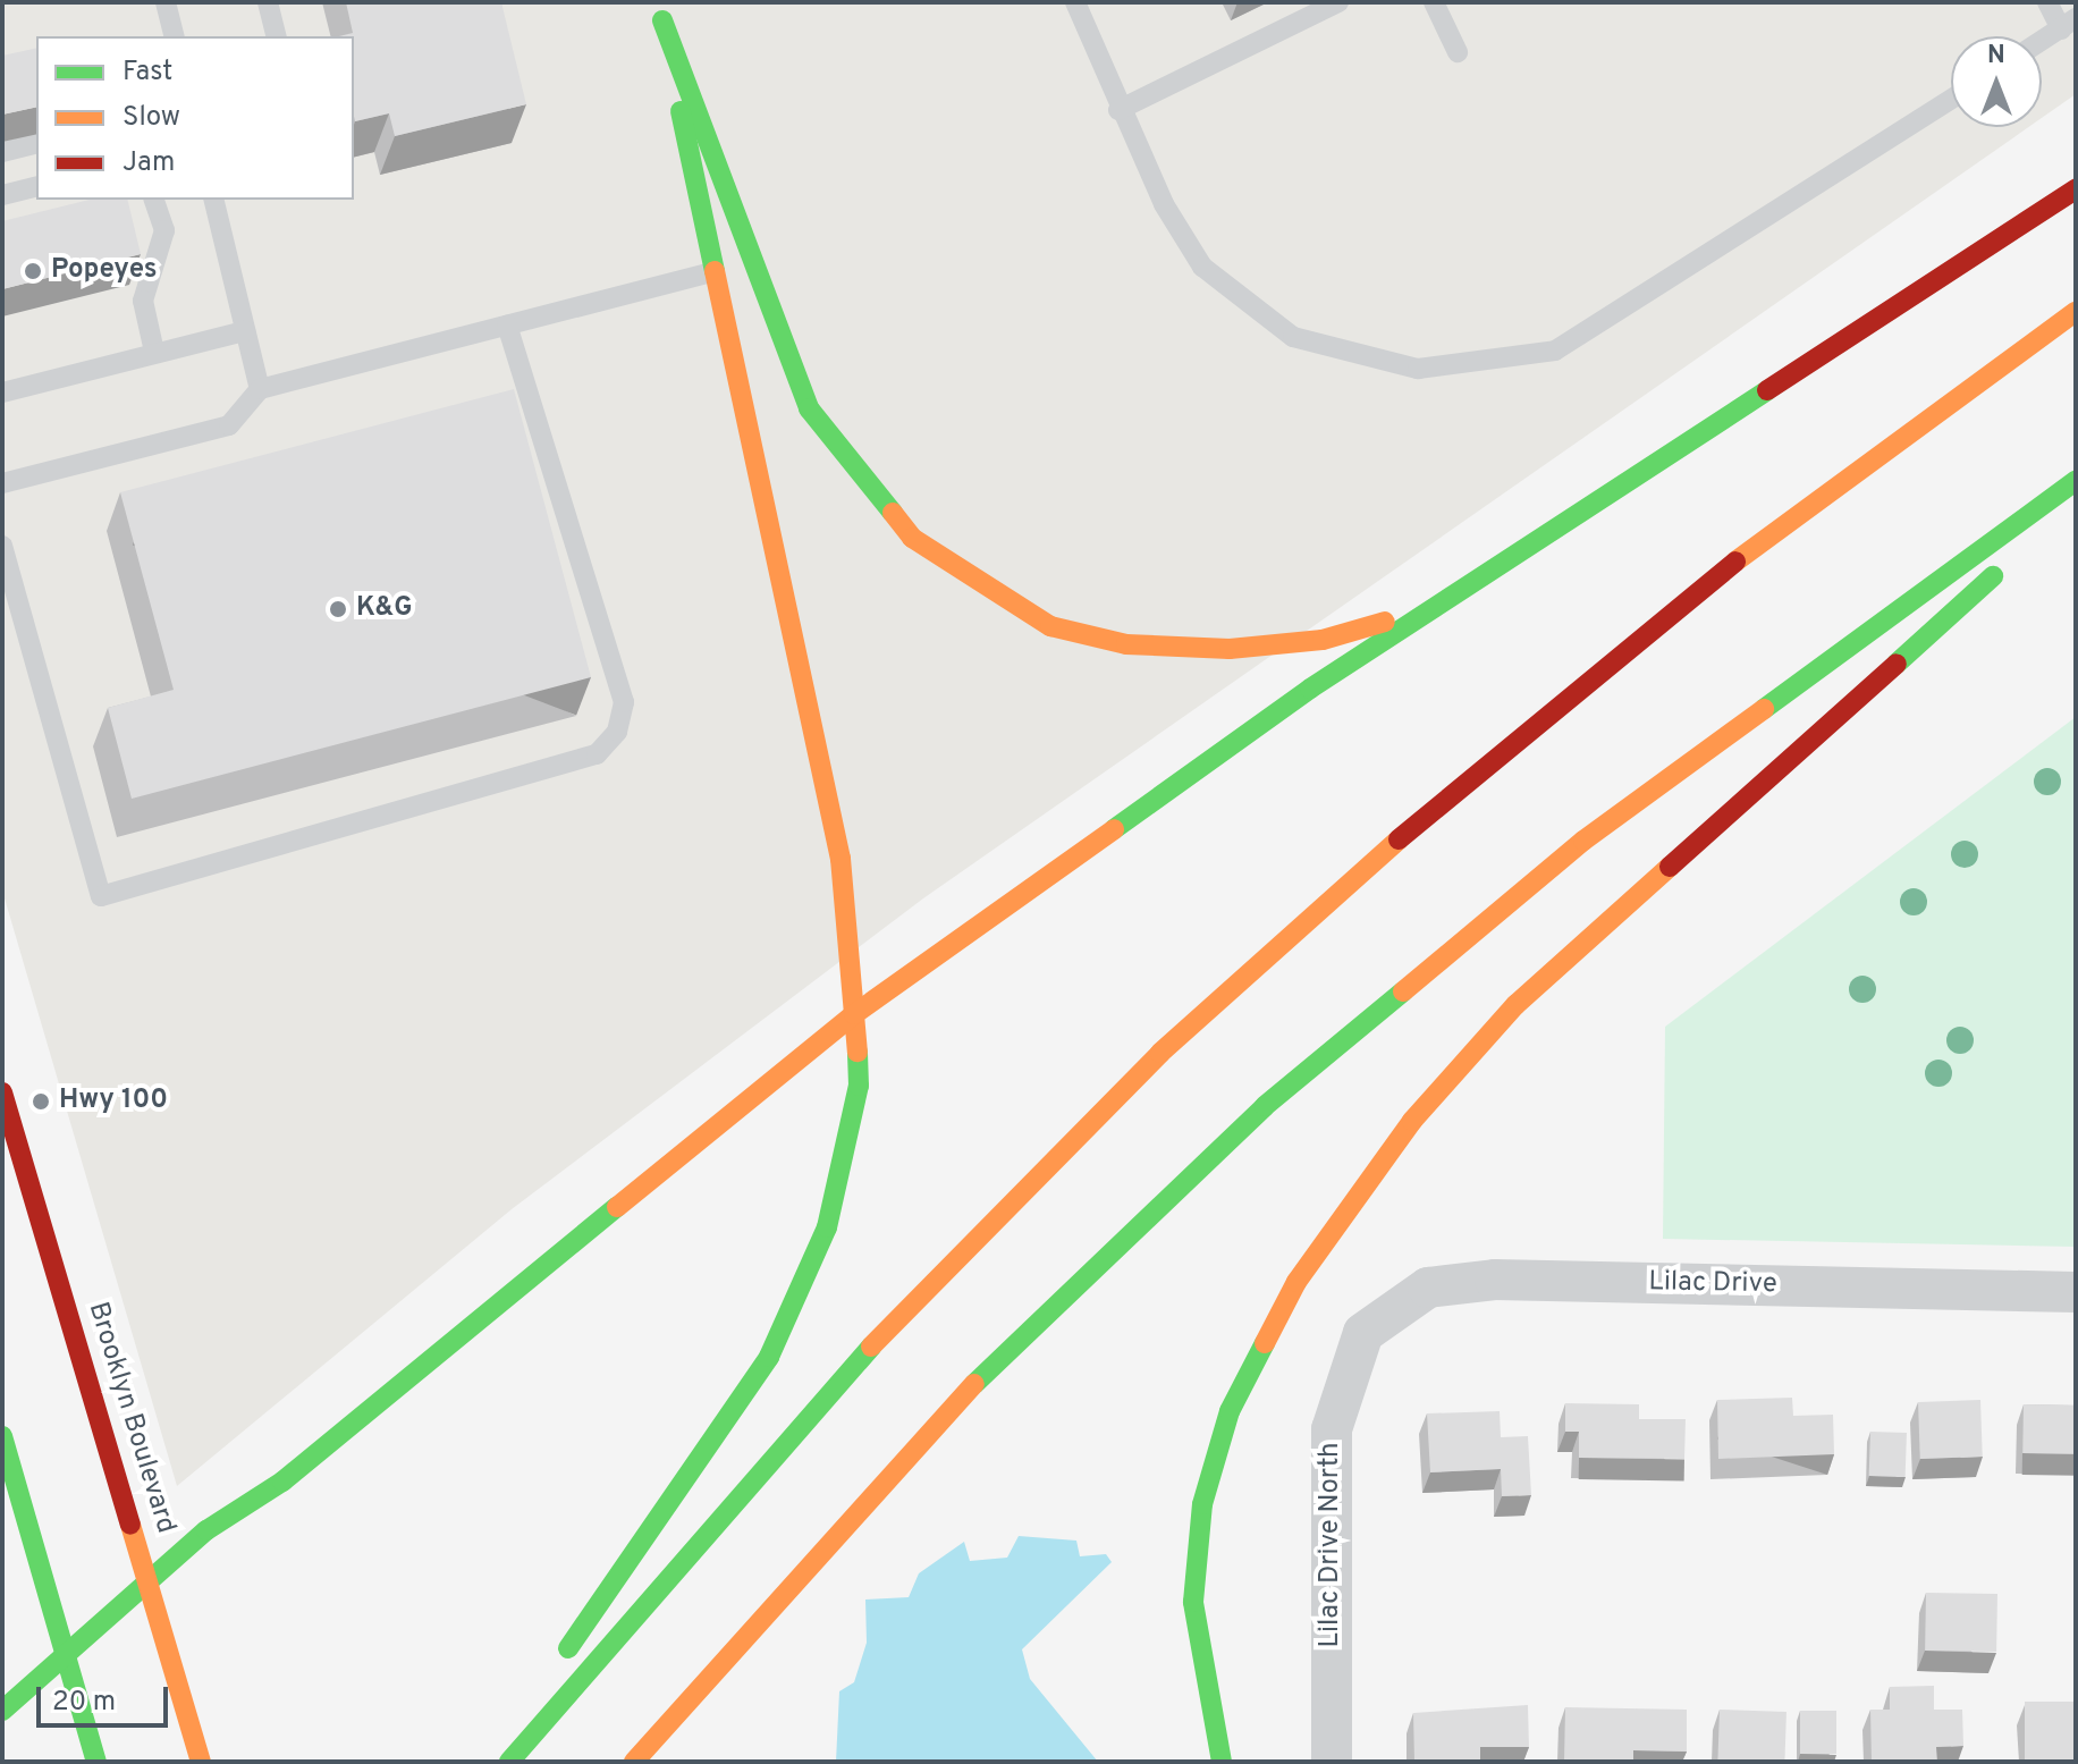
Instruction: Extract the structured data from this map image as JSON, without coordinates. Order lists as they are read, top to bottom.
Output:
{
  "streets": {
    "main road": ["Brooklyn Boulevard"],
    "street": ["Lilac Drive", "Lilac Drive North"]
  },
  "crossings": [
    ["Lilac Drive", "Lilac Drive North"]
  ],
  "places": ["Popeyes", "K&G", "Hwy 100"],
  "legend": ["Fast", "Slow", "Jam"],
  "scale_bar": "20 m",
  "north": "top"
}
